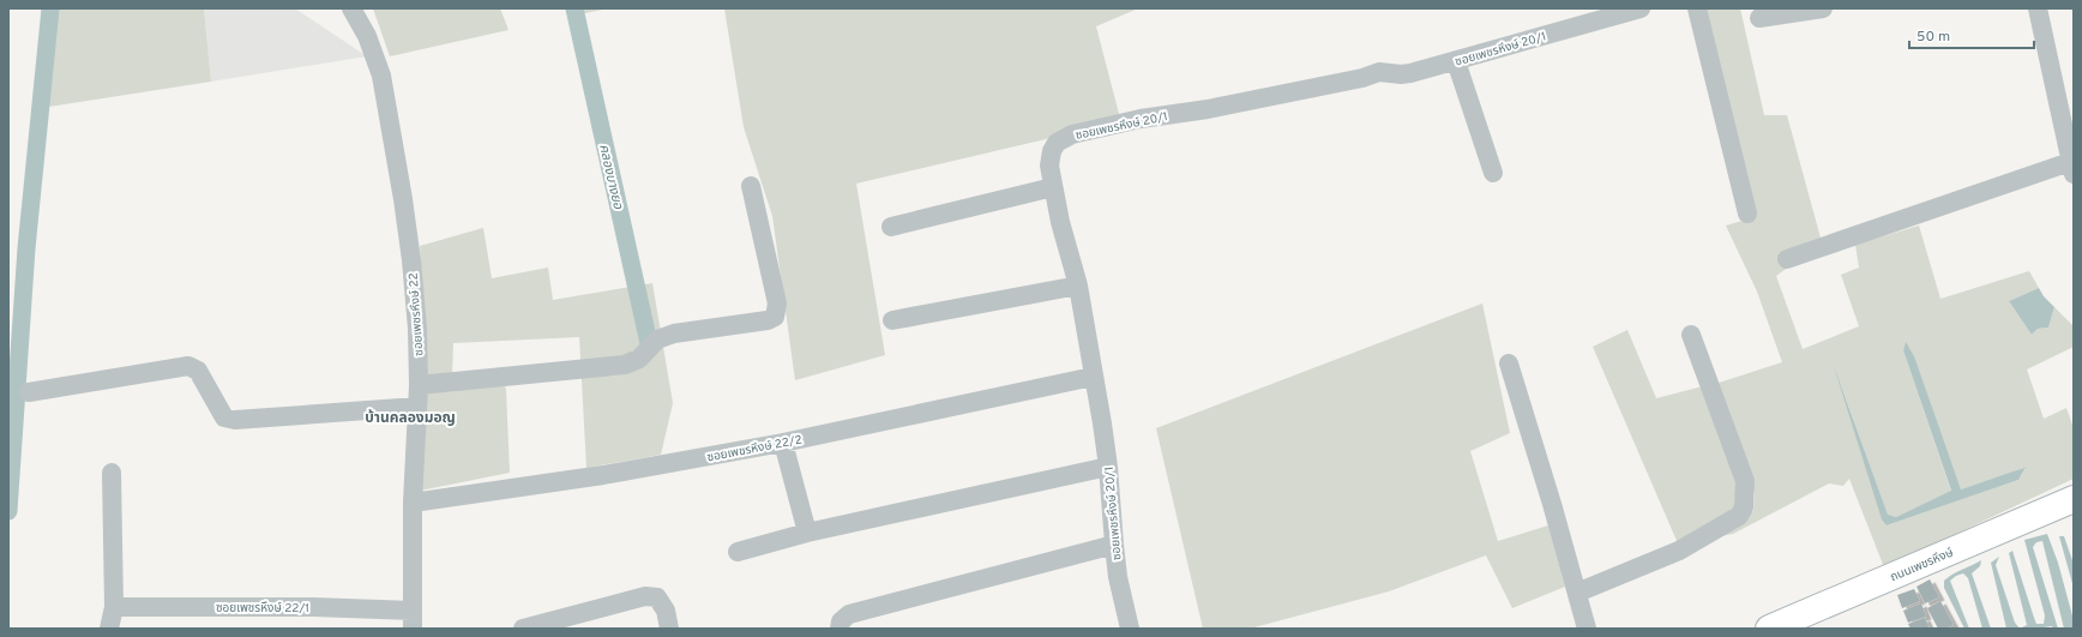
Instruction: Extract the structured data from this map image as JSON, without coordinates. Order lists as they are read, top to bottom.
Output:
{
  "streets": {
    "main road": ["ถนนเพชรหึงษ์"],
    "street": [
      "ซอยเพชรหึงษ์ 20/1",
      "ซอยเพชรหึงษ์ 22",
      "ซอยเพชรหึงษ์ 22/2",
      "ซอยเพชรหึงษ์ 22/1"
    ]
  },
  "crossings": [
    ["ซอยเพชรหึงษ์ 20/1", "ซอยเพชรหึงษ์ 22/2"],
    ["ซอยเพชรหึงษ์ 22", "ซอยเพชรหึงษ์ 22/2"],
    ["ซอยเพชรหึงษ์ 22", "ซอยเพชรหึงษ์ 22/1"]
  ],
  "districts": ["บ้านคลองมอญ"],
  "water": ["คลองบางยอ"],
  "scale_bar": "50 m"
}
